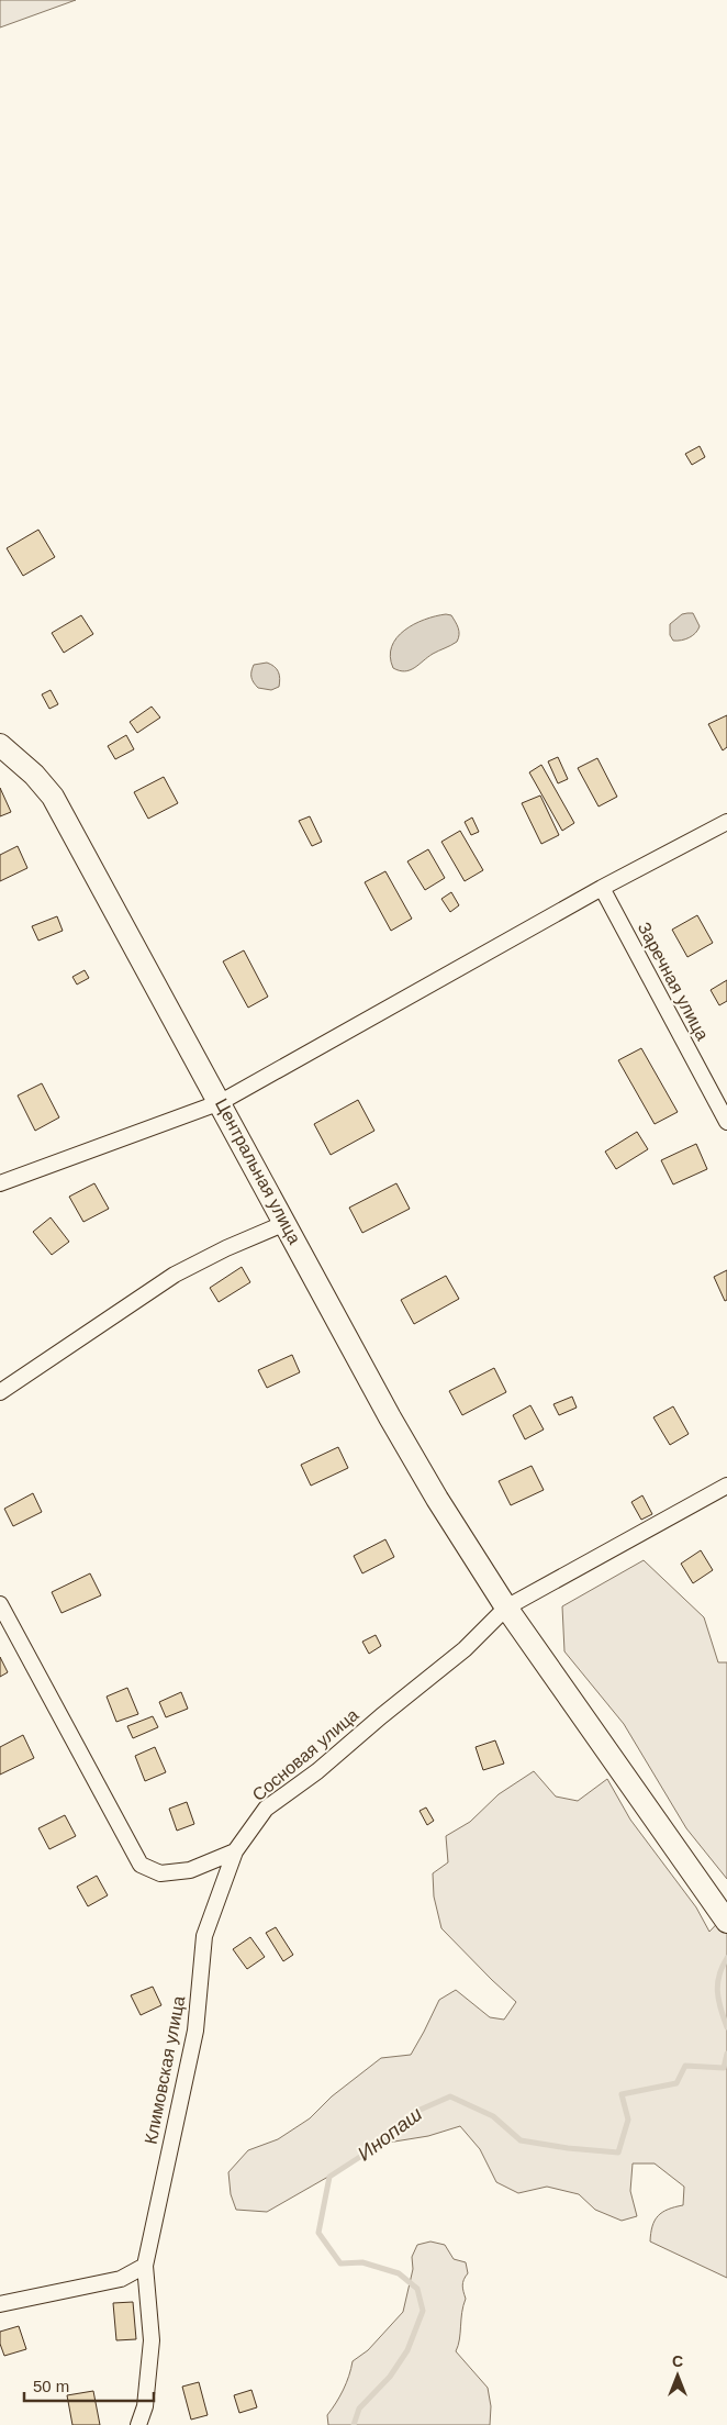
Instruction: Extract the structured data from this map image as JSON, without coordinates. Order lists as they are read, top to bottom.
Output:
{
  "streets": {
    "street": [
      "Заречная улица",
      "Центральная улица",
      "Сосновая улица",
      "Климовская улица"
    ]
  },
  "crossings": [
    ["Центральная улица", "Сосновая улица"],
    ["Сосновая улица", "Климовская улица"]
  ],
  "water": ["Инопаш"],
  "scale_bar": "50 m",
  "north": "top"
}
